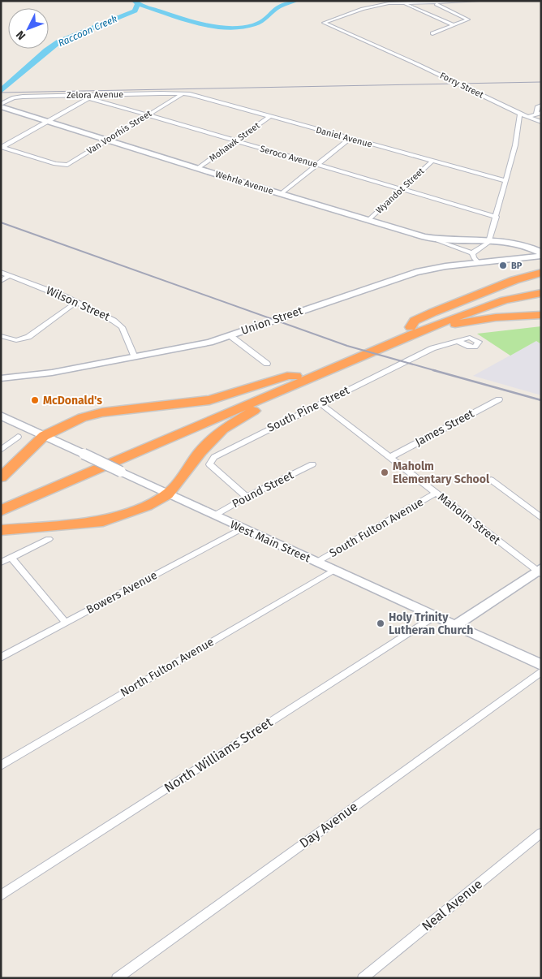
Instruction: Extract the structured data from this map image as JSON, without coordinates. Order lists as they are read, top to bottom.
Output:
{
  "streets": {
    "street": [
      "Forry Street",
      "Zelora Avenue",
      "Van Voorhis Street",
      "Daniel Avenue",
      "Mohawk Street",
      "Seroco Avenue",
      "Wehrle Avenue",
      "Wyandot Street",
      "Wilson Street",
      "Union Street",
      "South Pine Street",
      "James Street",
      "Pound Street",
      "Maholm Street",
      "South Fulton Avenue",
      "West Main Street",
      "Bowers Avenue",
      "North Fulton Avenue",
      "North Williams Street",
      "Day Avenue",
      "Neal Avenue"
    ]
  },
  "crossings": [
    ["Zelora Avenue", "Van Voorhis Street"],
    ["Zelora Avenue", "Daniel Avenue"],
    ["Zelora Avenue", "Seroco Avenue"],
    ["Van Voorhis Street", "Daniel Avenue"],
    ["Van Voorhis Street", "Seroco Avenue"],
    ["Van Voorhis Street", "Wehrle Avenue"],
    ["Daniel Avenue", "Mohawk Street"],
    ["Daniel Avenue", "Wyandot Street"],
    ["Mohawk Street", "Seroco Avenue"],
    ["Mohawk Street", "Wehrle Avenue"],
    ["Seroco Avenue", "Wyandot Street"],
    ["Wehrle Avenue", "Wyandot Street"],
    ["Wilson Street", "Union Street"],
    ["South Pine Street", "Pound Street"],
    ["South Pine Street", "Maholm Street"],
    ["James Street", "Maholm Street"],
    ["Pound Street", "West Main Street"],
    ["Maholm Street", "South Fulton Avenue"],
    ["South Fulton Avenue", "West Main Street"],
    ["West Main Street", "Bowers Avenue"],
    ["West Main Street", "North Fulton Avenue"],
    ["West Main Street", "North Williams Street"]
  ],
  "water": ["Raccoon Creek"],
  "places": [
    "BP",
    "McDonald's",
    "Maholm Elementary School",
    "Holy Trinity Lutheran Church"
  ],
  "north": "bottom left"
}
